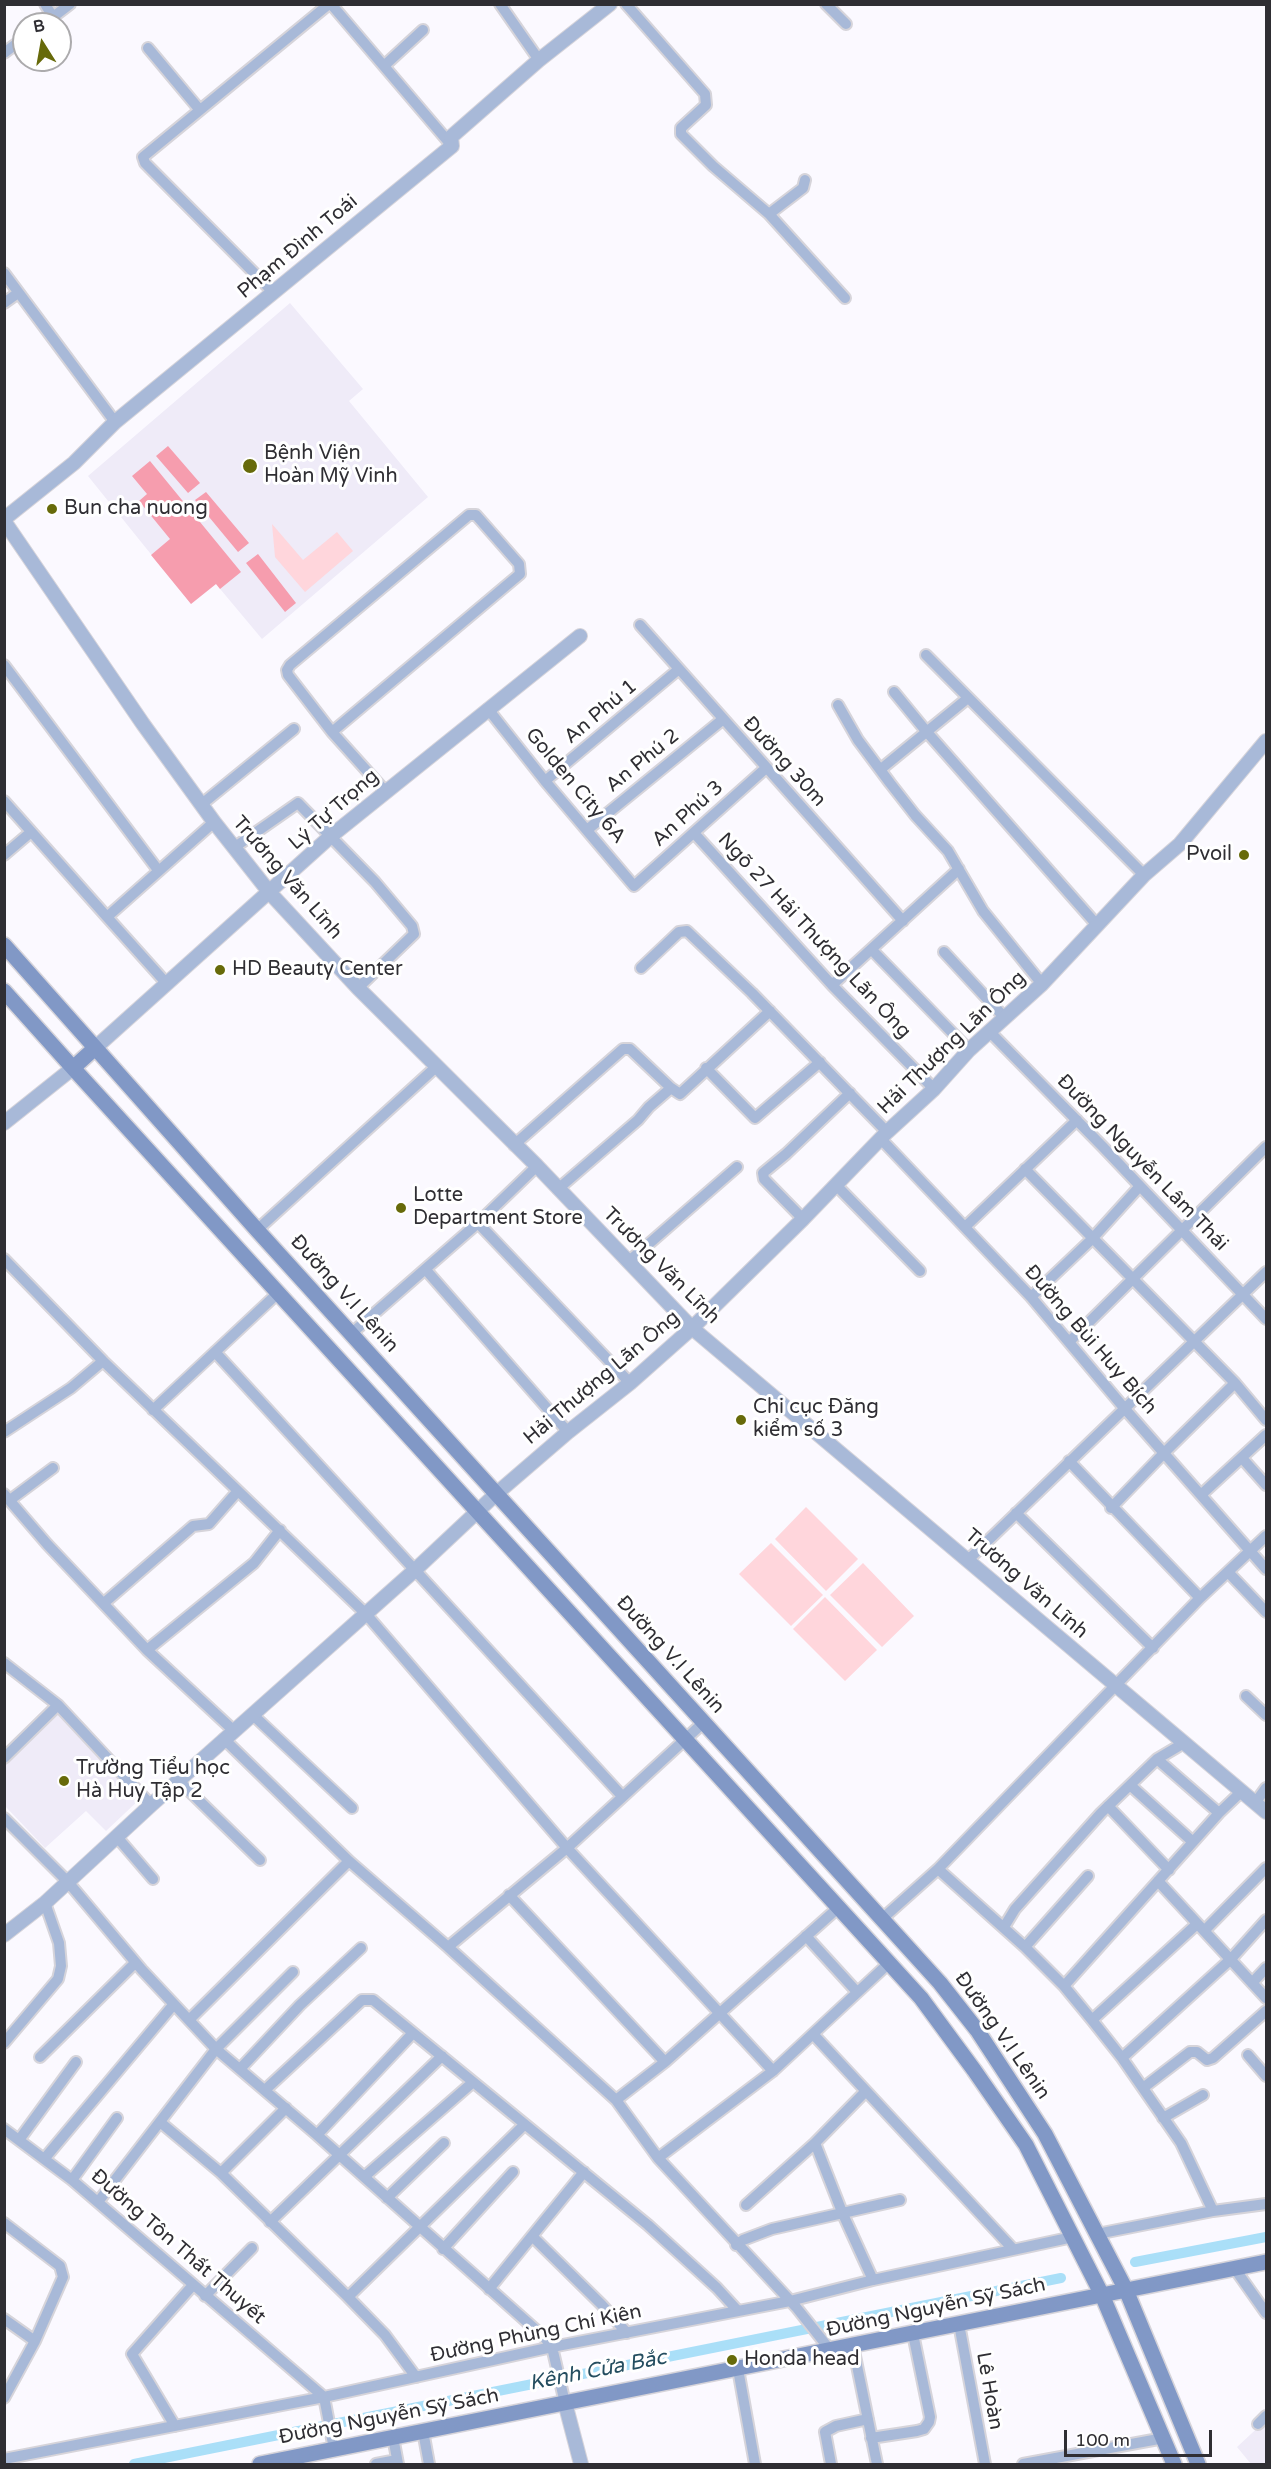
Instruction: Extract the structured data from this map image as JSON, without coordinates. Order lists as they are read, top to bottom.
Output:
{
  "streets": {
    "main road": ["Đường V.I Lênin", "Đường Nguyễn Sỹ Sách"],
    "street": [
      "Phạm Đình Toái",
      "An Phú 1",
      "An Phú 2",
      "Đường 30m",
      "Golden City 6A",
      "Lý Tự Trọng",
      "An Phú 3",
      "Trương Văn Lĩnh",
      "Ngõ 27 Hải Thượng Lãn Ông",
      "Hải Thượng Lãn Ông",
      "Đường Nguyễn Lâm Thái",
      "Đường Bùi Huy Bích",
      "Đường Tôn Thất Thuyết",
      "Đường Phùng Chí Kiên",
      "Lê Hoàn"
    ]
  },
  "crossings": [
    ["Phạm Đình Toái", "Trương Văn Lĩnh"],
    ["An Phú 1", "Đường 30m"],
    ["An Phú 1", "Golden City 6A"],
    ["An Phú 2", "Đường 30m"],
    ["An Phú 2", "Golden City 6A"],
    ["Đường 30m", "An Phú 3"],
    ["Golden City 6A", "Lý Tự Trọng"],
    ["Golden City 6A", "An Phú 3"],
    ["Lý Tự Trọng", "Trương Văn Lĩnh"],
    ["Lý Tự Trọng", "Đường V.I Lênin"],
    ["An Phú 3", "Ngõ 27 Hải Thượng Lãn Ông"],
    ["Trương Văn Lĩnh", "Hải Thượng Lãn Ông"],
    ["Ngõ 27 Hải Thượng Lãn Ông", "Hải Thượng Lãn Ông"],
    ["Hải Thượng Lãn Ông", "Đường Nguyễn Lâm Thái"],
    ["Hải Thượng Lãn Ông", "Đường V.I Lênin"],
    ["Hải Thượng Lãn Ông", "Đường Bùi Huy Bích"],
    ["Đường V.I Lênin", "Đường Nguyễn Sỹ Sách"],
    ["Đường Tôn Thất Thuyết", "Đường Phùng Chí Kiên"],
    ["Đường Nguyễn Sỹ Sách", "Lê Hoàn"]
  ],
  "water": ["Kênh Cửa Bắc"],
  "places": [
    "Bệnh Viện Hoàn Mỹ Vinh",
    "Bun cha nuong",
    "Pvoil",
    "HD Beauty Center",
    "Lotte Department Store",
    "Chi cục Đăng kiểm số 3",
    "Trường Tiểu học Hà Huy Tập 2",
    "Honda head"
  ],
  "scale_bar": "100 m",
  "north": "top"
}
